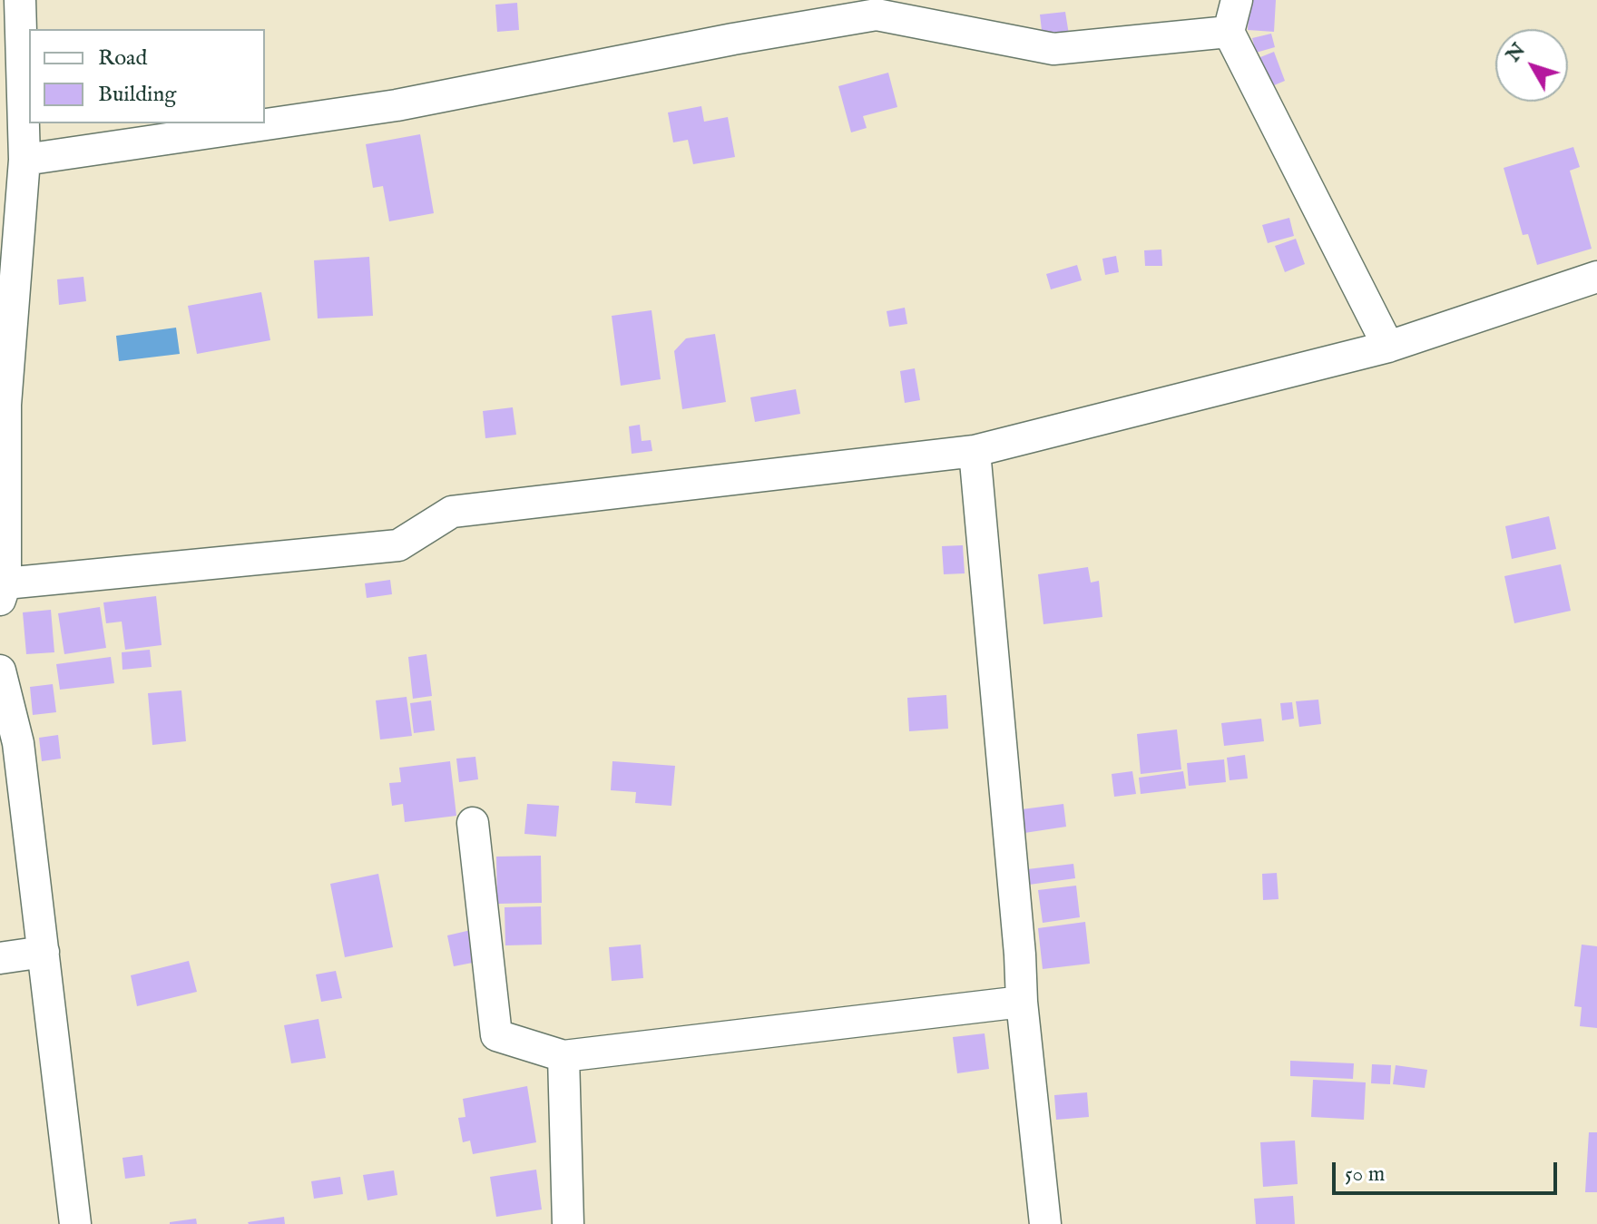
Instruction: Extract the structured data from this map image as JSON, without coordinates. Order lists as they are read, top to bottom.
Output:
{
  "legend": ["Road", "Building"],
  "scale_bar": "50 m",
  "north": "top left"
}
